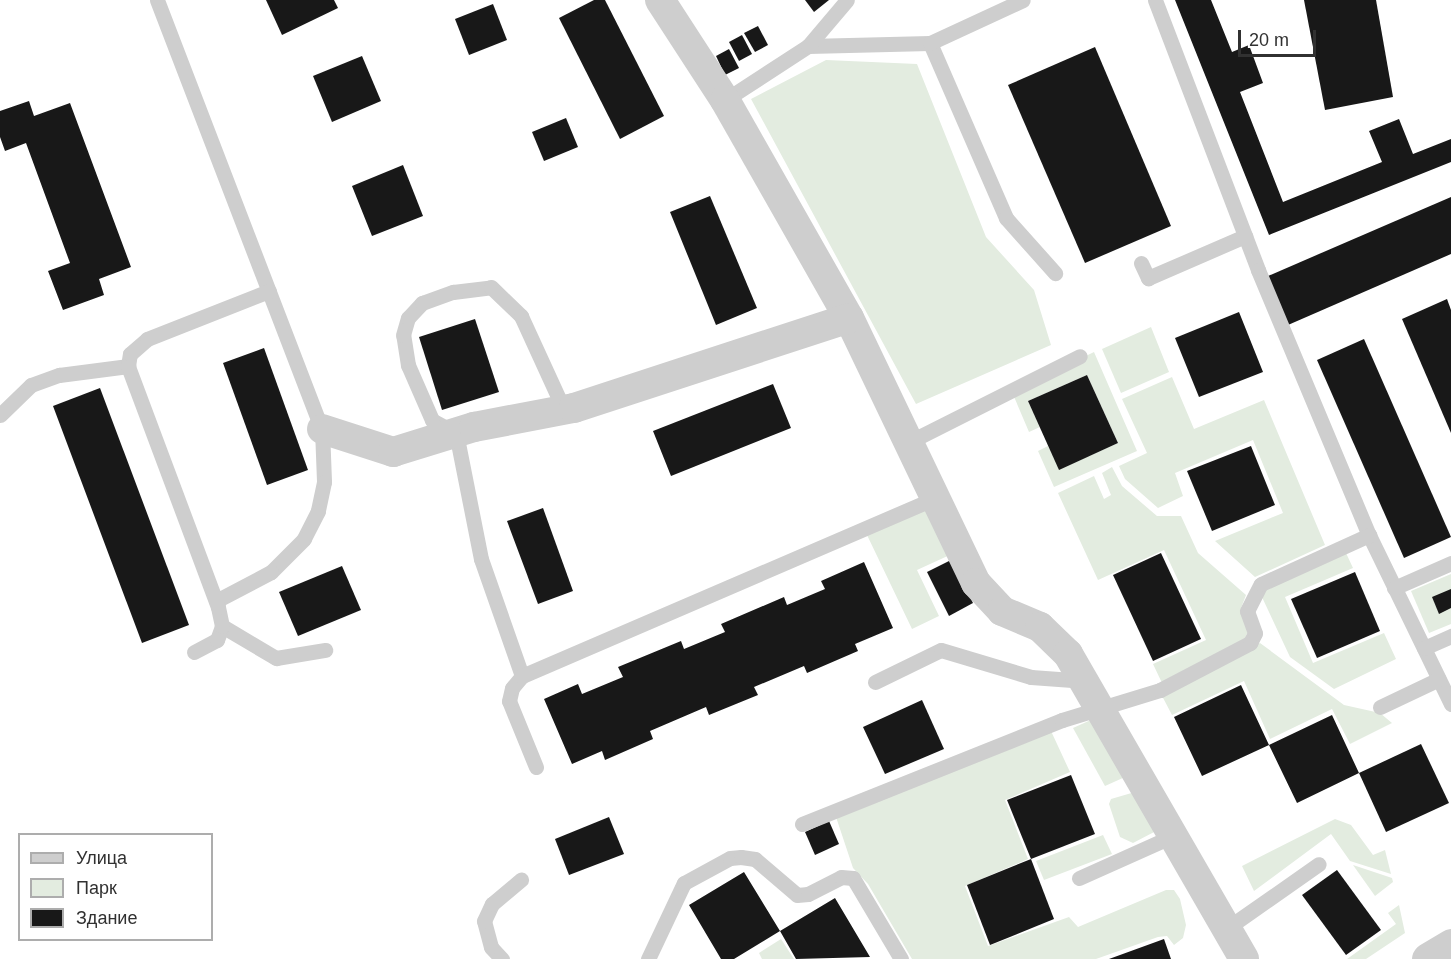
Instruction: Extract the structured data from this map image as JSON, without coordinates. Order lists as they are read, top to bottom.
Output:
{
  "legend": ["Улица", "Парк", "Здание"],
  "scale_bar": "20 m"
}
